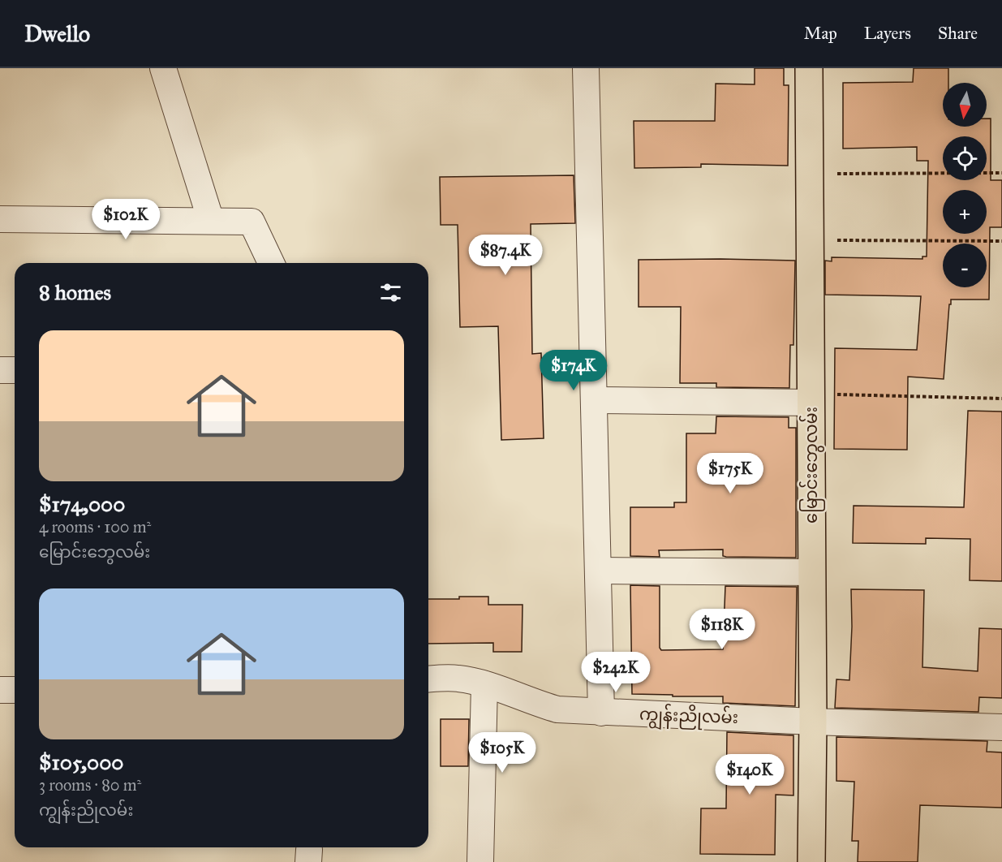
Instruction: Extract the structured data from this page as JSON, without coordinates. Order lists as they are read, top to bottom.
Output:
{
  "streets": {
    "main road": ["မြောင်းဘွေလမ်း"],
    "street": ["ကျွန်းညိုလမ်း"]
  },
  "crossings": [
    ["မြောင်းဘွေလမ်း", "ကျွန်းညိုလမ်း"]
  ],
  "north": "bottom",
  "page": {
    "header": "Dwello",
    "nav": ["Map", "Layers", "Share"],
    "map_buttons": ["+", "−"],
    "price": [
      "$102K",
      "$87.4K",
      "$174K",
      "$175K",
      "$118K",
      "$242K",
      "$105K",
      "$140K"
    ],
    "heading": "8 homes",
    "list": [
      {
        "name": "$174,000",
        "note": "4 rooms · 100 m² · မြောင်းဘွေလမ်း"
      },
      {
        "name": "$105,000",
        "note": "3 rooms · 80 m² · ကျွန်းညိုလမ်း"
      }
    ]
  }
}
